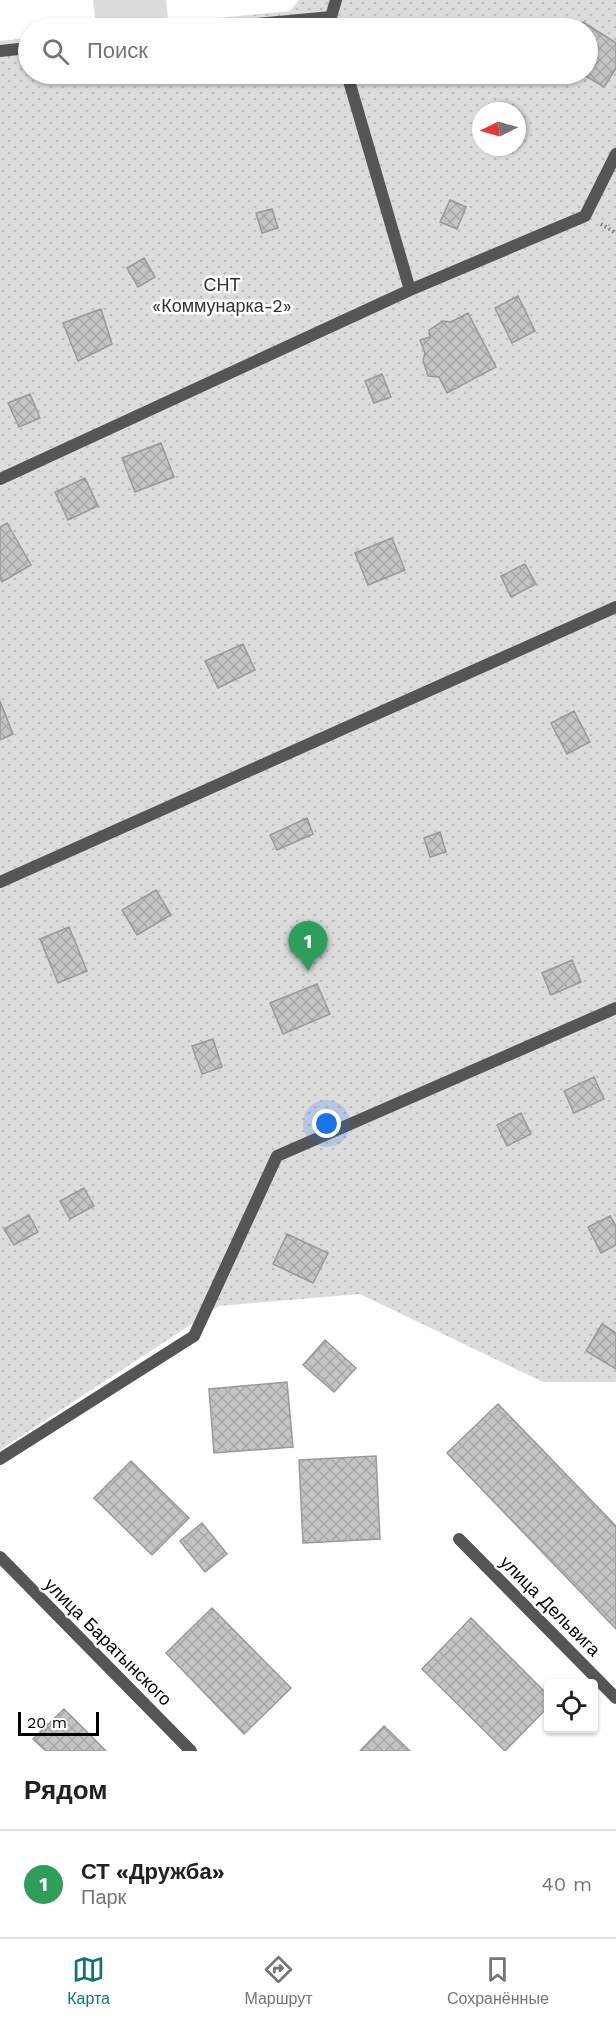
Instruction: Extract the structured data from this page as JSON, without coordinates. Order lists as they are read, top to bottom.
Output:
{
  "streets": {
    "street": ["улица Дельвига", "улица Баратынского"]
  },
  "parks": ["СНТ «Коммунарка-2»"],
  "scale_bar": "20 m",
  "north": "left",
  "page": {
    "search": "Поиск",
    "pins": "1",
    "scale": "20 m",
    "heading": "Рядом",
    "list": [
      {
        "mark": "1",
        "name": "СТ «Дружба»",
        "note": "Парк",
        "value": "40 m"
      }
    ],
    "nav": ["Карта", "Маршрут", "Сохранённые"]
  }
}
